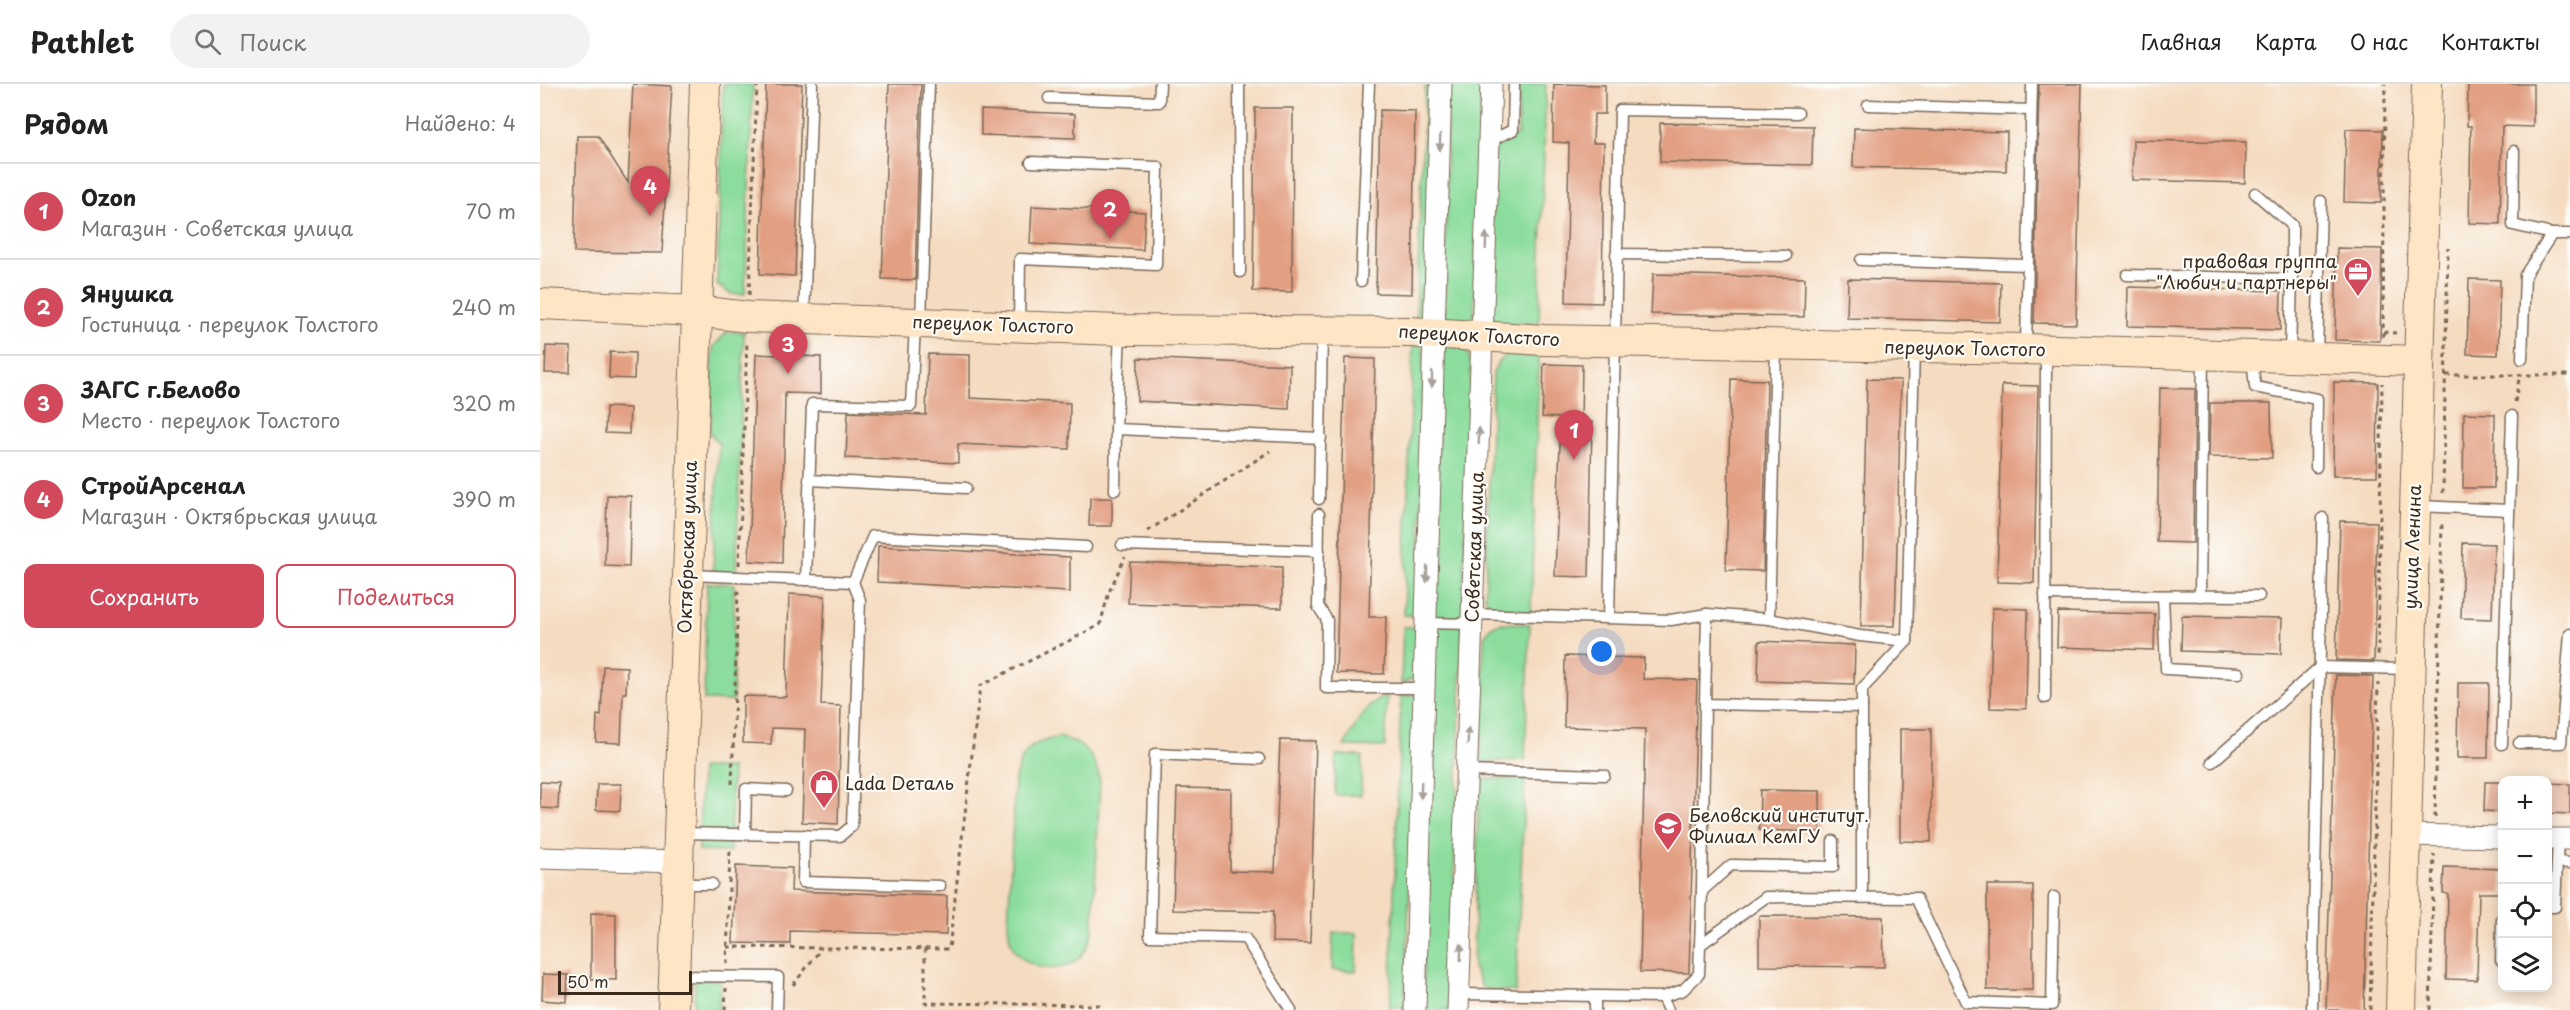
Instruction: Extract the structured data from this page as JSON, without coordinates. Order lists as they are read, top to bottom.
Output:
{
  "streets": {
    "street": [
      "переулок Толстого",
      "Октябрьская улица",
      "Советская улица",
      "улица Ленина"
    ]
  },
  "crossings": [
    ["переулок Толстого", "Октябрьская улица"],
    ["переулок Толстого", "Советская улица"],
    ["переулок Толстого", "улица Ленина"]
  ],
  "places": {
    "office": ["правовая группа \"Любич и партнеры\""],
    "shop": ["Lada Dеталь"],
    "school or university": ["Беловский институт. Филиал КемГУ"]
  },
  "scale_bar": "50 m",
  "page": {
    "header": "Pathlet",
    "search": "Поиск",
    "nav": [
      "Главная",
      "Карта",
      "О нас",
      "Контакты"
    ],
    "heading": ["Рядом", "Найдено: 4"],
    "list": [
      {
        "mark": "1",
        "name": "Ozon",
        "note": "Магазин · Советская улица",
        "value": "70 m"
      },
      {
        "mark": "2",
        "name": "Янушка",
        "note": "Гостиница · переулок Толстого",
        "value": "240 m"
      },
      {
        "mark": "3",
        "name": "ЗАГС г.Белово",
        "note": "Место · переулок Толстого",
        "value": "320 m"
      },
      {
        "mark": "4",
        "name": "СтройАрсенал",
        "note": "Магазин · Октябрьская улица",
        "value": "390 m"
      }
    ],
    "pins": [
      "4",
      "2",
      "3",
      "1"
    ],
    "buttons": ["Сохранить", "Поделиться"],
    "map_buttons": ["+", "−"],
    "scale": "50 m"
  }
}
